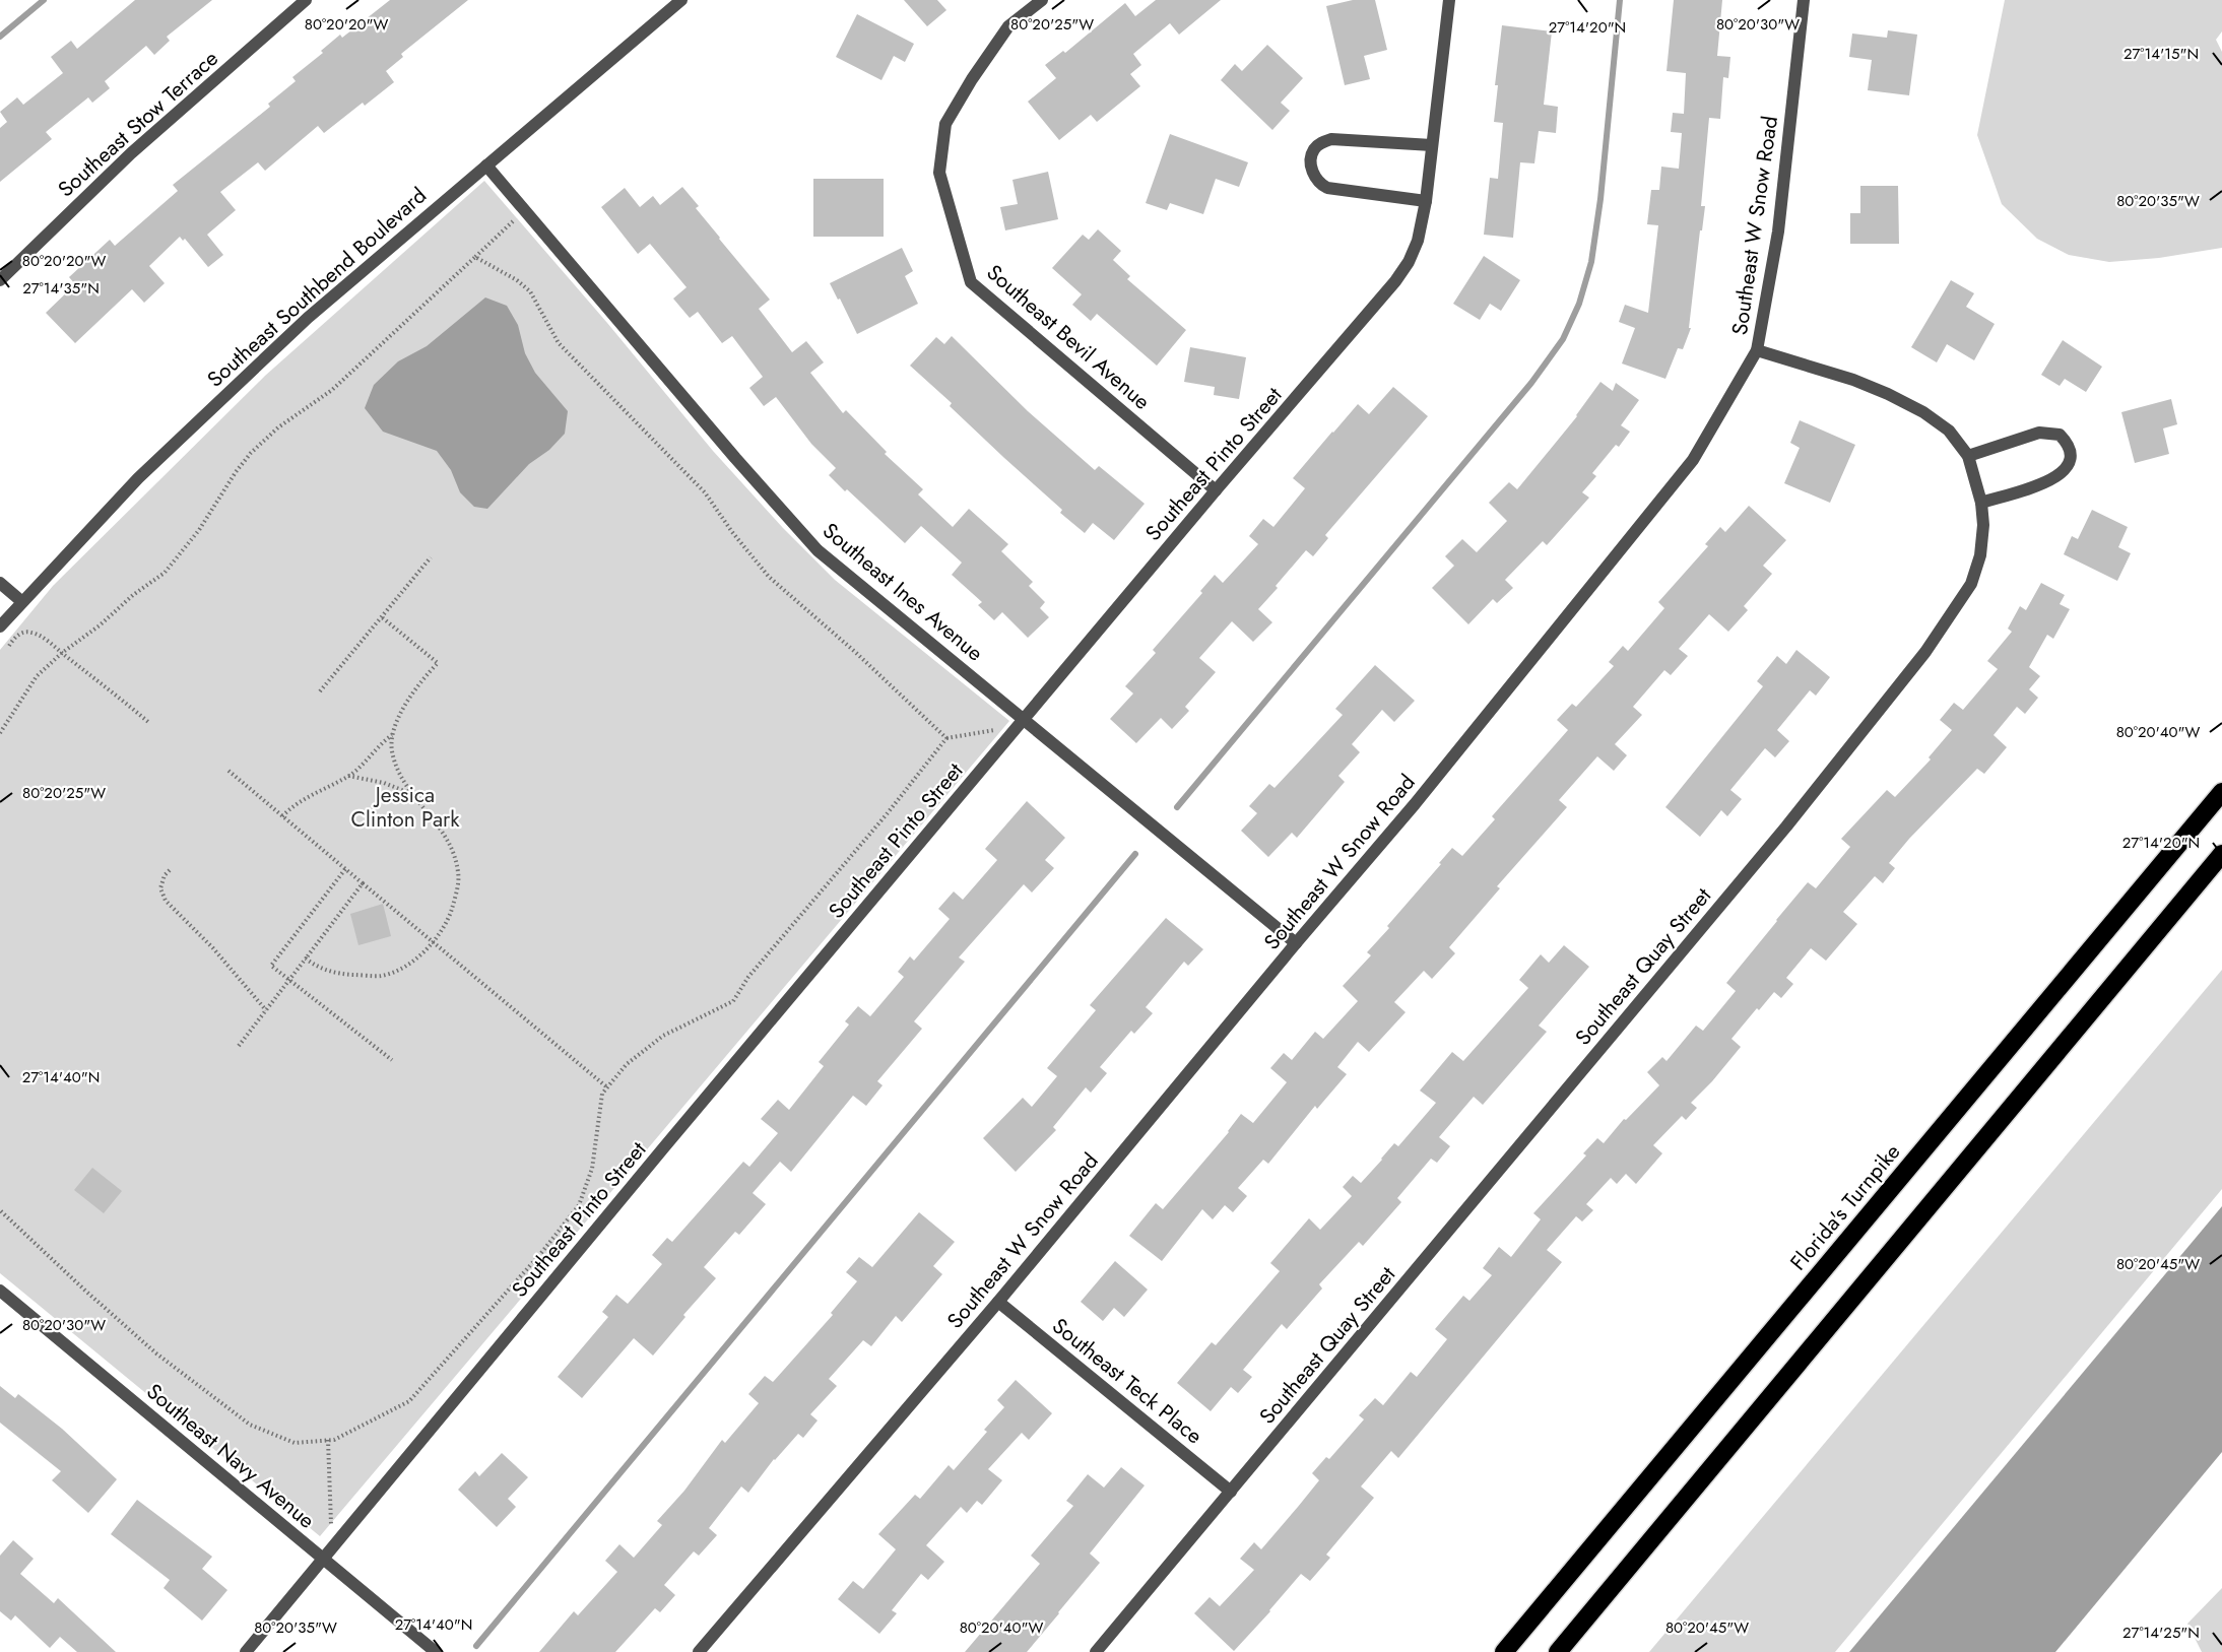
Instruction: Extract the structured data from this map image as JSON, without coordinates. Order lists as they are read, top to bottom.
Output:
{
  "streets": {
    "highway": ["Florida's Turnpike"],
    "street": [
      "Southeast Stow Terrace",
      "Southeast W Snow Road",
      "Southeast Southbend Boulevard",
      "Southeast Bevil Avenue",
      "Southeast Pinto Street",
      "Southeast Ines Avenue",
      "Southeast Quay Street",
      "Southeast Teck Place",
      "Southeast Navy Avenue"
    ]
  },
  "crossings": [
    ["Southeast W Snow Road", "Southeast Ines Avenue"],
    ["Southeast W Snow Road", "Southeast Quay Street"],
    ["Southeast W Snow Road", "Southeast Teck Place"],
    ["Southeast Southbend Boulevard", "Southeast Ines Avenue"],
    ["Southeast Bevil Avenue", "Southeast Pinto Street"],
    ["Southeast Pinto Street", "Southeast Ines Avenue"],
    ["Southeast Pinto Street", "Southeast Navy Avenue"],
    ["Southeast Quay Street", "Southeast Teck Place"]
  ],
  "parks": ["Jessica Clinton Park"],
  "coordinates": [
    "80°20'20\"W",
    "80°20'25\"W",
    "80°20'30\"W",
    "27°14'20\"N",
    "27°14'15\"N",
    "80°20'35\"W",
    "27°14'35\"N",
    "80°20'40\"W",
    "27°14'40\"N",
    "80°20'45\"W",
    "27°14'25\"N"
  ]
}
